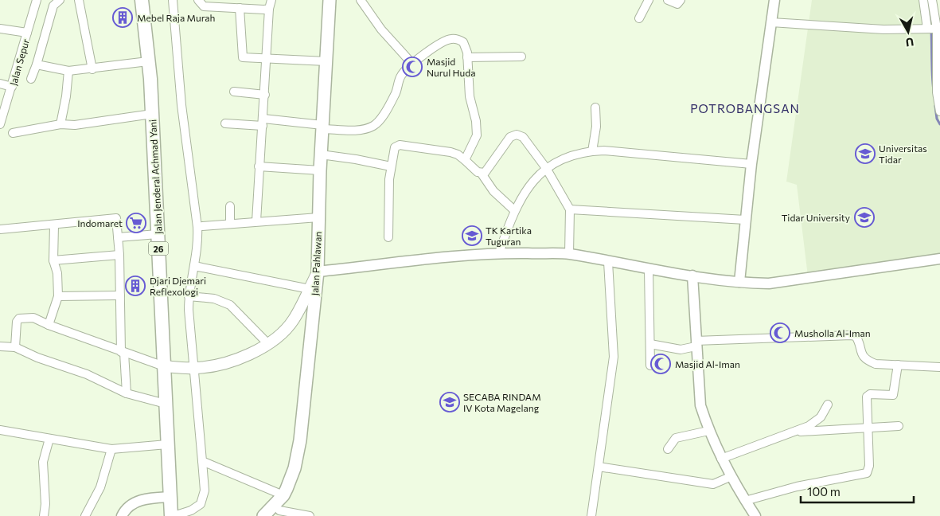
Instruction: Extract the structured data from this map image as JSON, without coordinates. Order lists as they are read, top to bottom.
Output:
{
  "streets": {
    "highway": ["Jalan Jenderal Achmad Yani", "26"],
    "main road": ["Jalan Pahlawan"],
    "street": ["Jalan Sepur"]
  },
  "crossings": [
    ["Jalan Jenderal Achmad Yani", "26"]
  ],
  "districts": ["POTROBANGSAN"],
  "places": {
    "building": ["Mebel Raja Murah", "Djari Djemari Reflexologi"],
    "mosque": ["Masjid Nurul Huda", "Musholla Al-Iman", "Masjid Al-Iman"],
    "school or university": [
      "Universitas Tidar",
      "Tidar University",
      "TK Kartika Tuguran",
      "SECABA RINDAM IV Kota Magelang"
    ],
    "supermarket": ["Indomaret"]
  },
  "scale_bar": "100 m",
  "north": "bottom"
}
